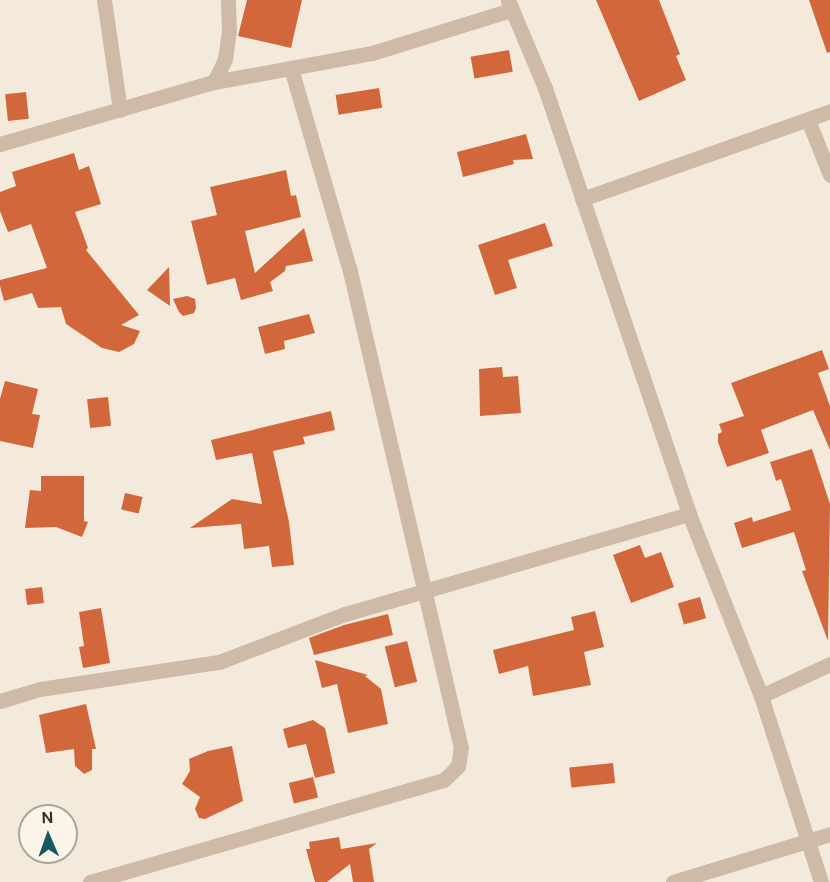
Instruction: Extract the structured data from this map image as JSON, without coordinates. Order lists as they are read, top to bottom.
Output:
{
  "north": "top"
}
